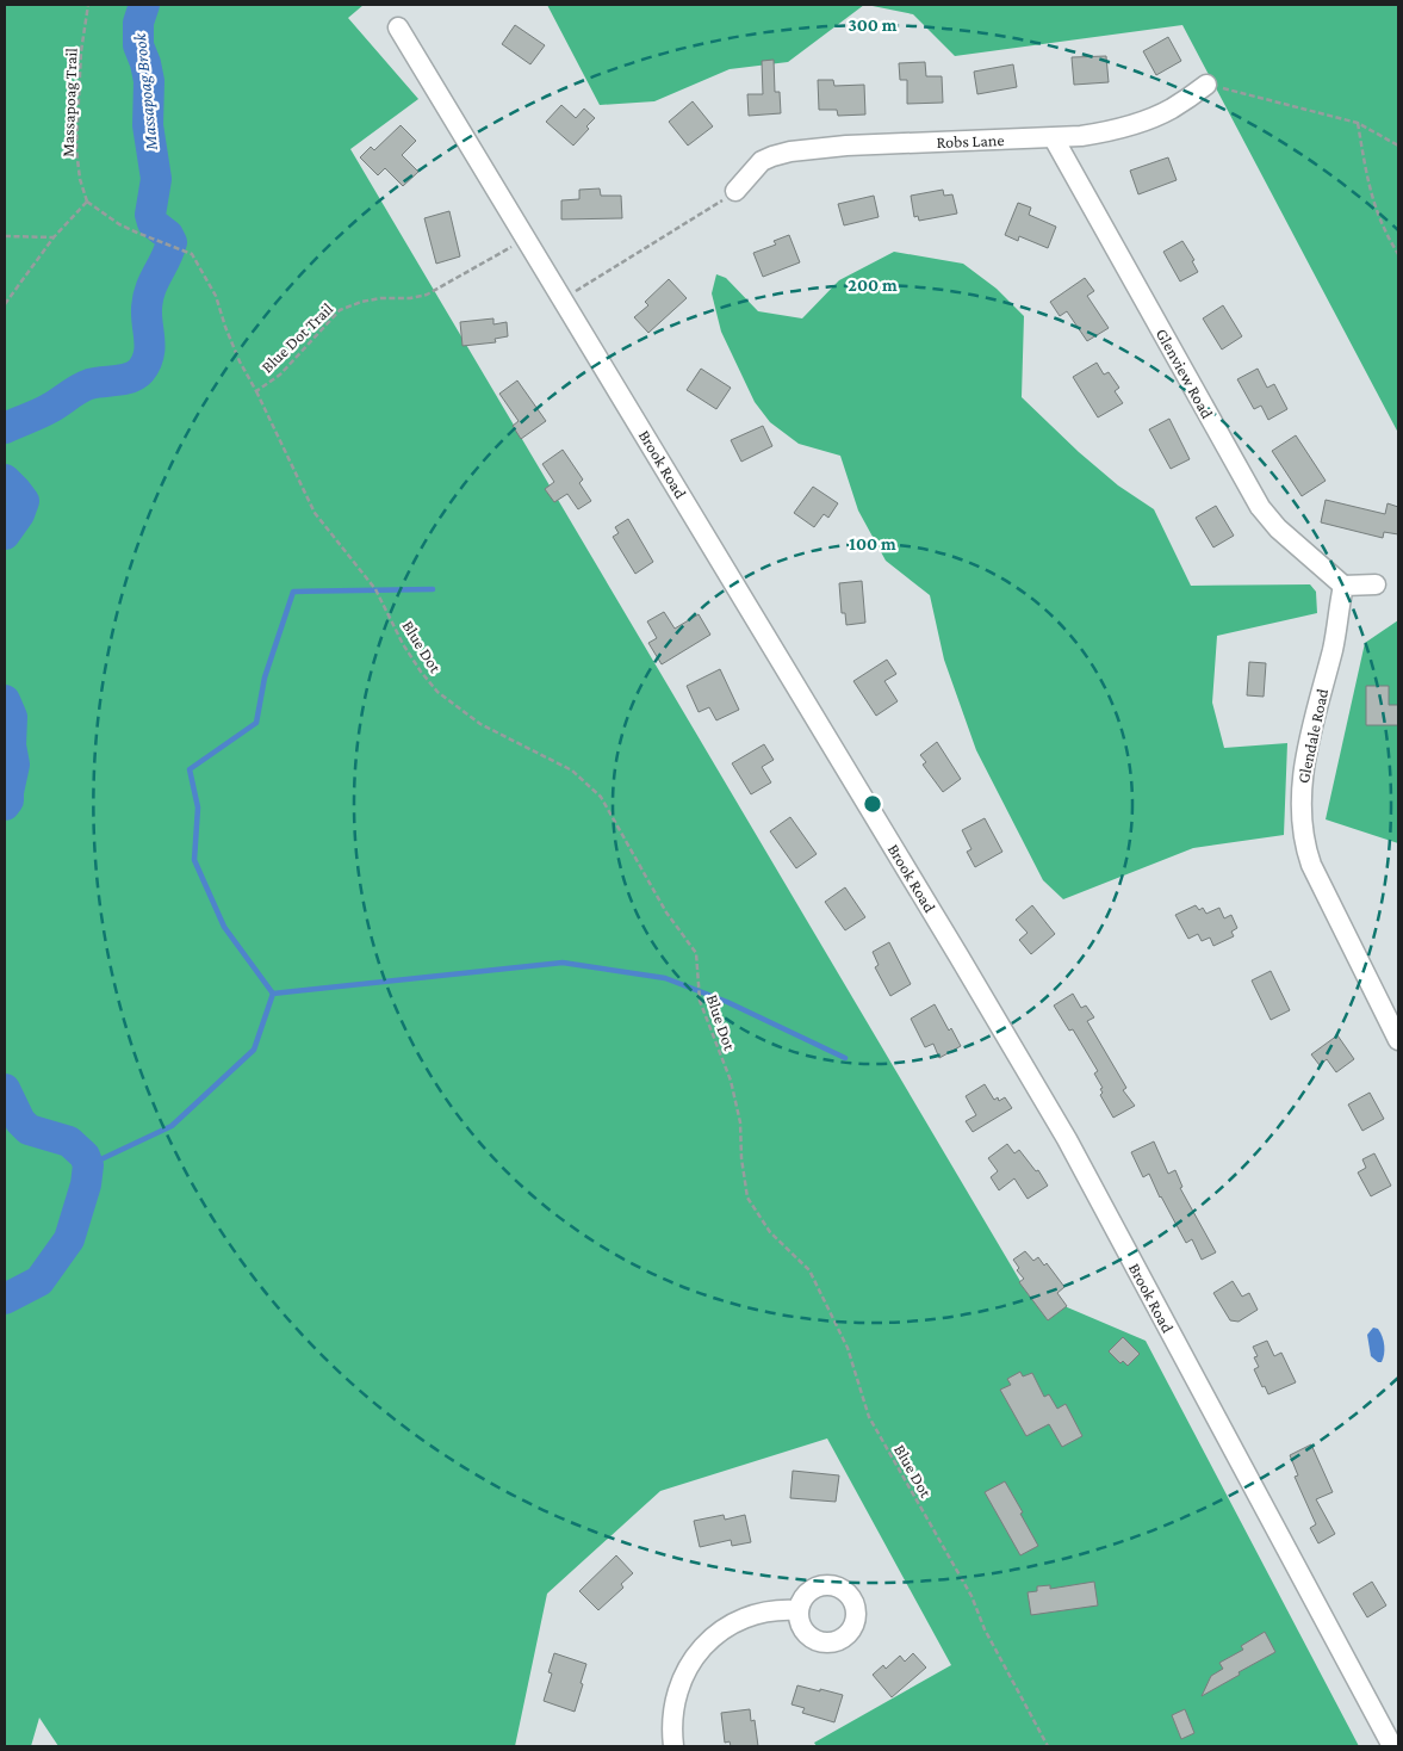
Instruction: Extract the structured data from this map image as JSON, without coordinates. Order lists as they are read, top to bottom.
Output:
{
  "streets": {
    "street": [
      "Robs Lane",
      "Glenview Road",
      "Brook Road",
      "Glendale Road"
    ],
    "path": ["Massapoag Trail", "Blue Dot Trail", "Blue Dot"]
  },
  "crossings": [
    ["Massapoag Trail", "Blue Dot Trail"],
    ["Robs Lane", "Glenview Road"],
    ["Blue Dot Trail", "Brook Road"],
    ["Blue Dot Trail", "Blue Dot"],
    ["Glenview Road", "Glendale Road"]
  ],
  "water": ["Massapoag Brook"],
  "rings": ["300 m", "200 m", "100 m"]
}
